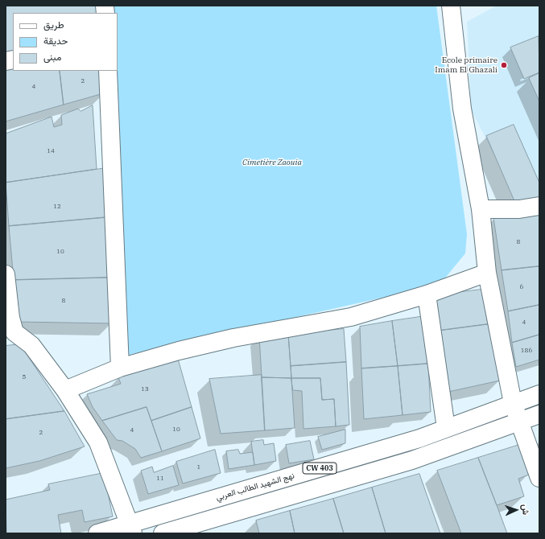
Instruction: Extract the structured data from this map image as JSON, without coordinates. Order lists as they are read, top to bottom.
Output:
{
  "streets": {
    "street": ["CW 403", "نهج الشهيد الطالب العربي"]
  },
  "parks": ["Cimetière Zaouia"],
  "places": ["Ecole primaire Imam El Ghazali"],
  "house_numbers": [
    "2",
    "4",
    "14",
    "12",
    "8",
    "10",
    "6",
    "8",
    "4",
    "186",
    "5",
    "13",
    "10",
    "4",
    "2",
    "1",
    "11"
  ],
  "legend": ["طريق", "حديقة", "مبنى"],
  "north": "right"
}
